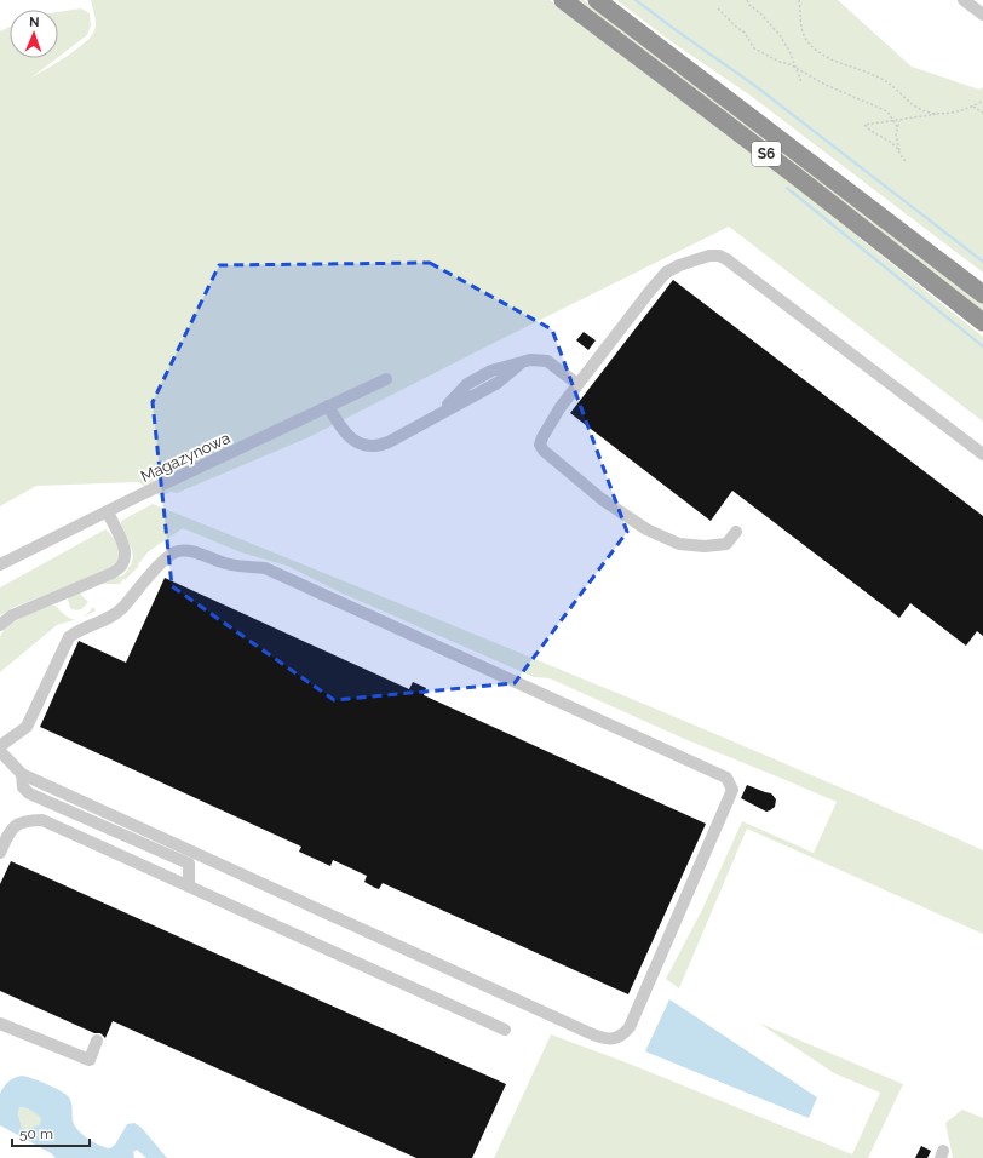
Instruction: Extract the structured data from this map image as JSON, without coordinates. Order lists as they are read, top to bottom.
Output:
{
  "streets": {
    "highway": ["S6"],
    "street": ["Magazynowa"]
  },
  "scale_bar": "50 m",
  "north": "top"
}
